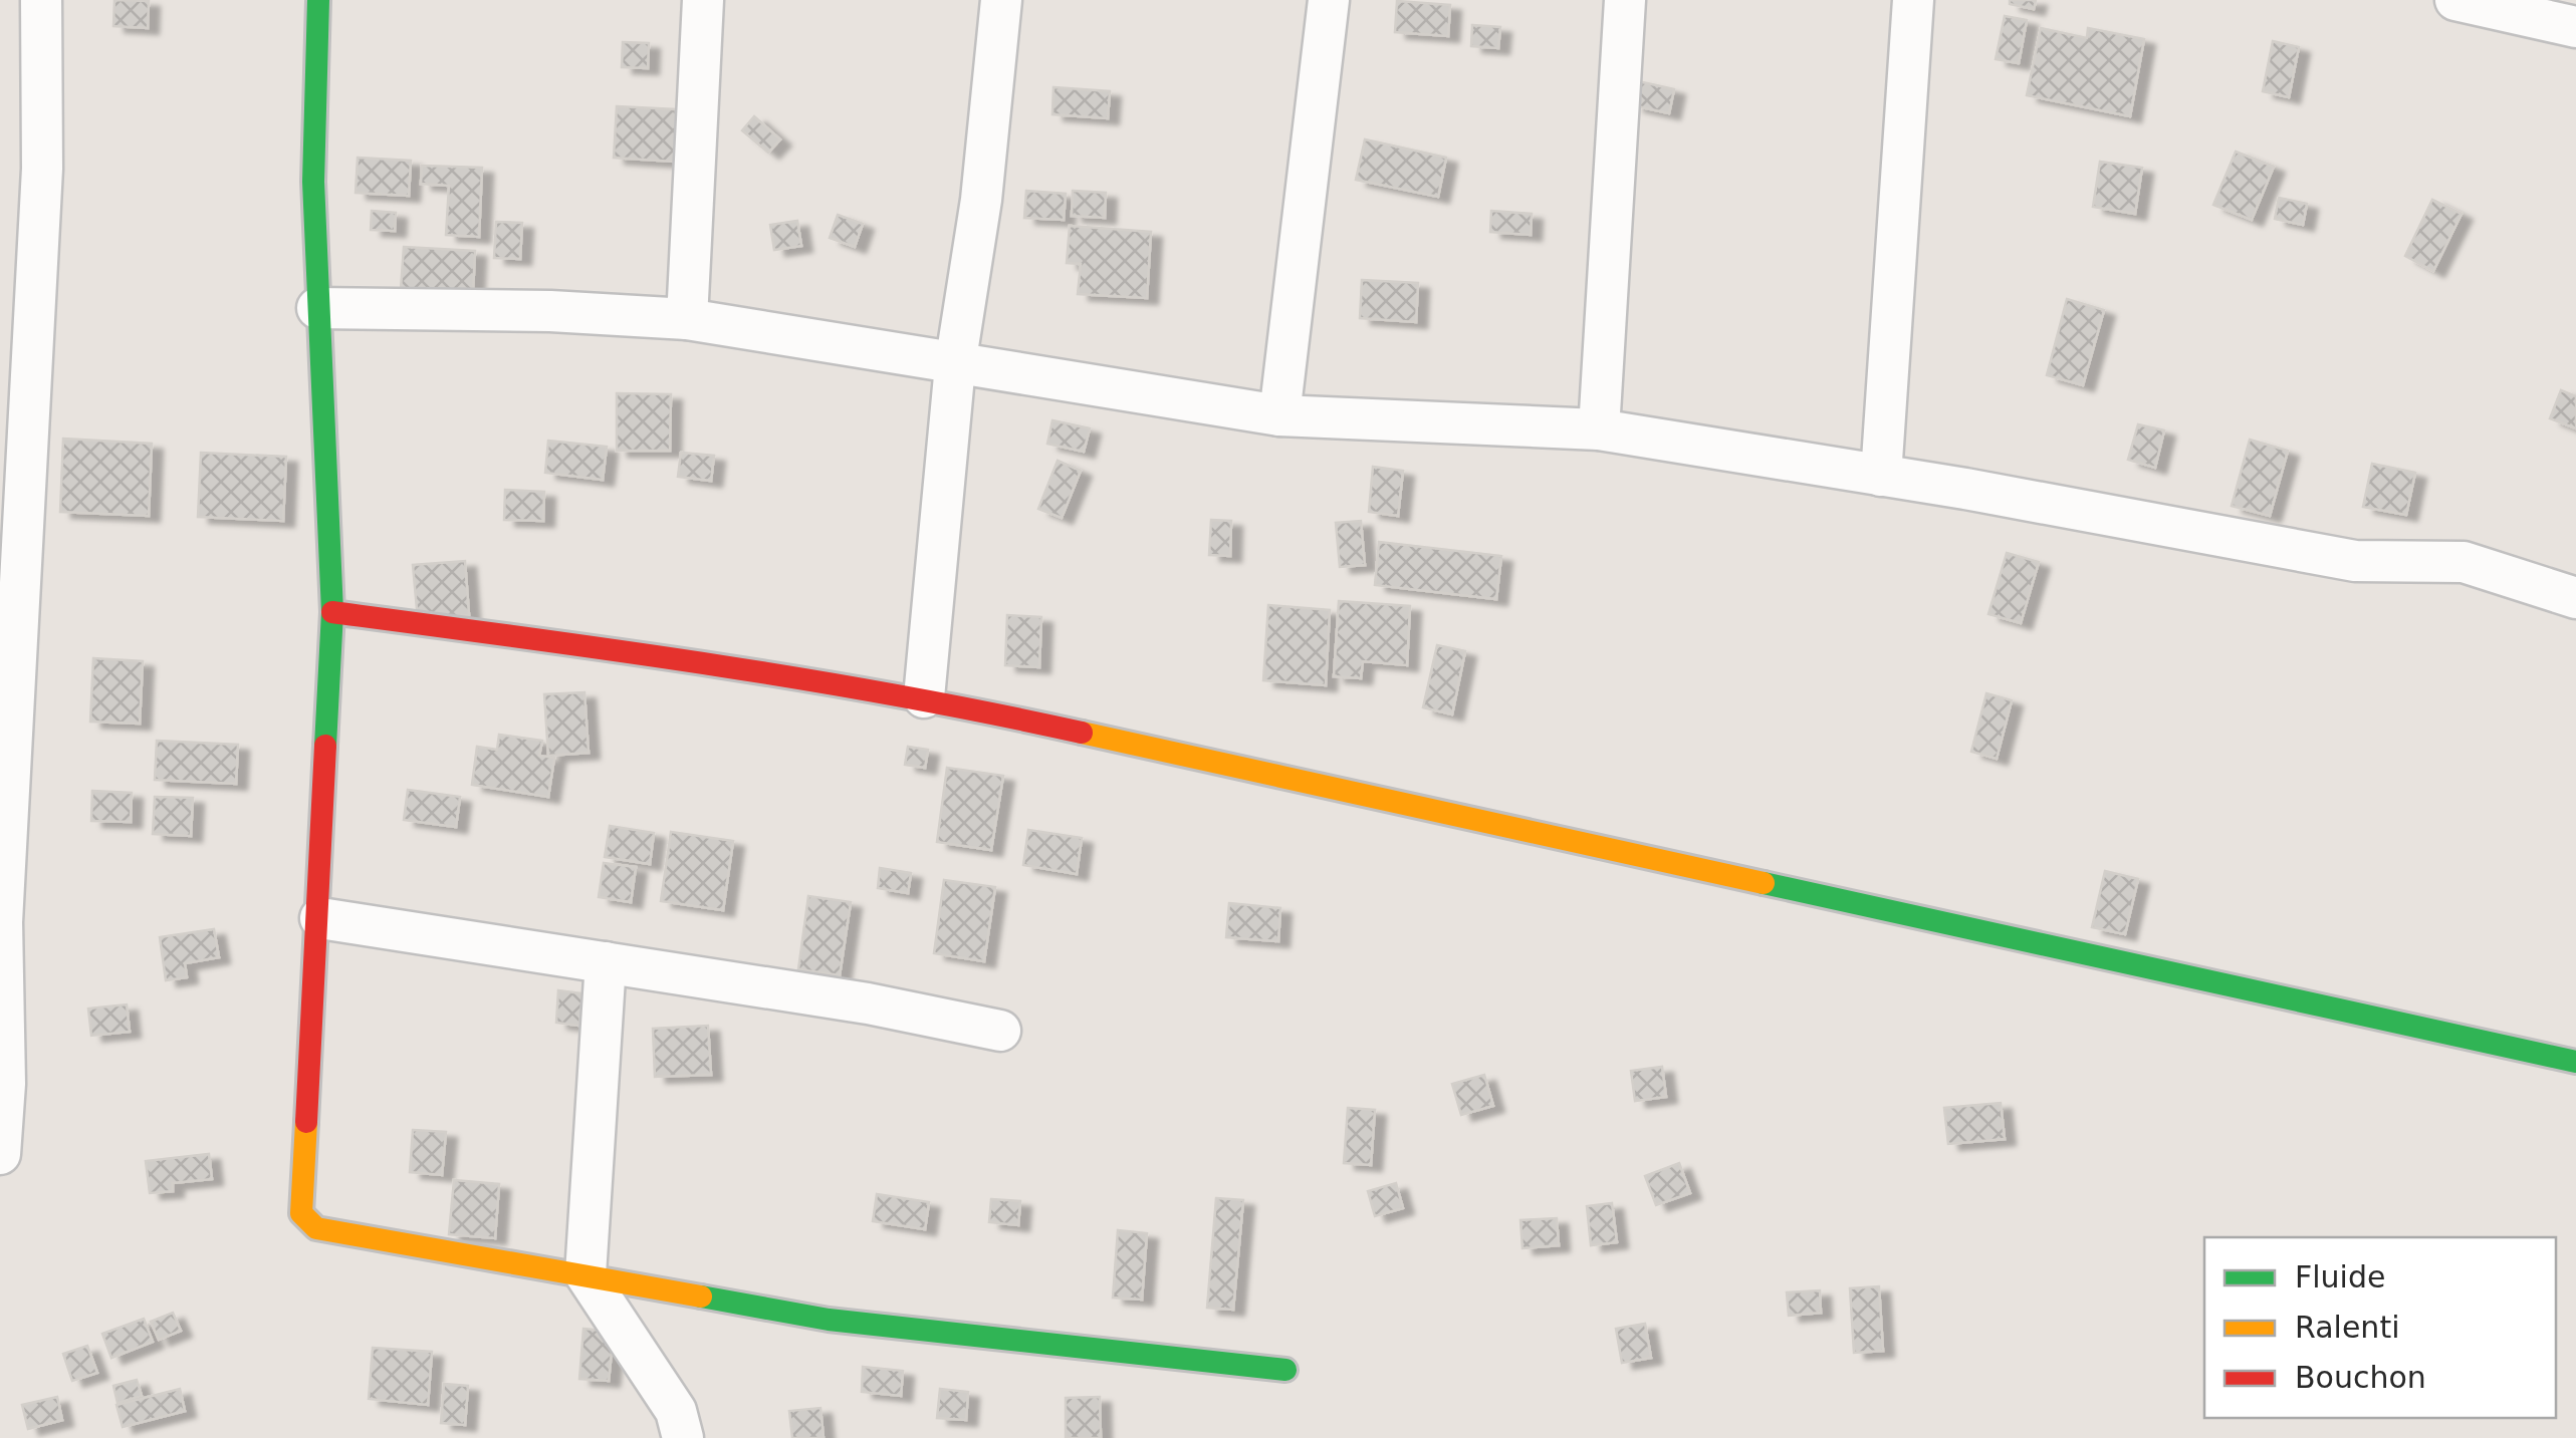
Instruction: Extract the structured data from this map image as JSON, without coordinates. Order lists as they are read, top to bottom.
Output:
{
  "legend": ["Fluide", "Ralenti", "Bouchon"]
}
